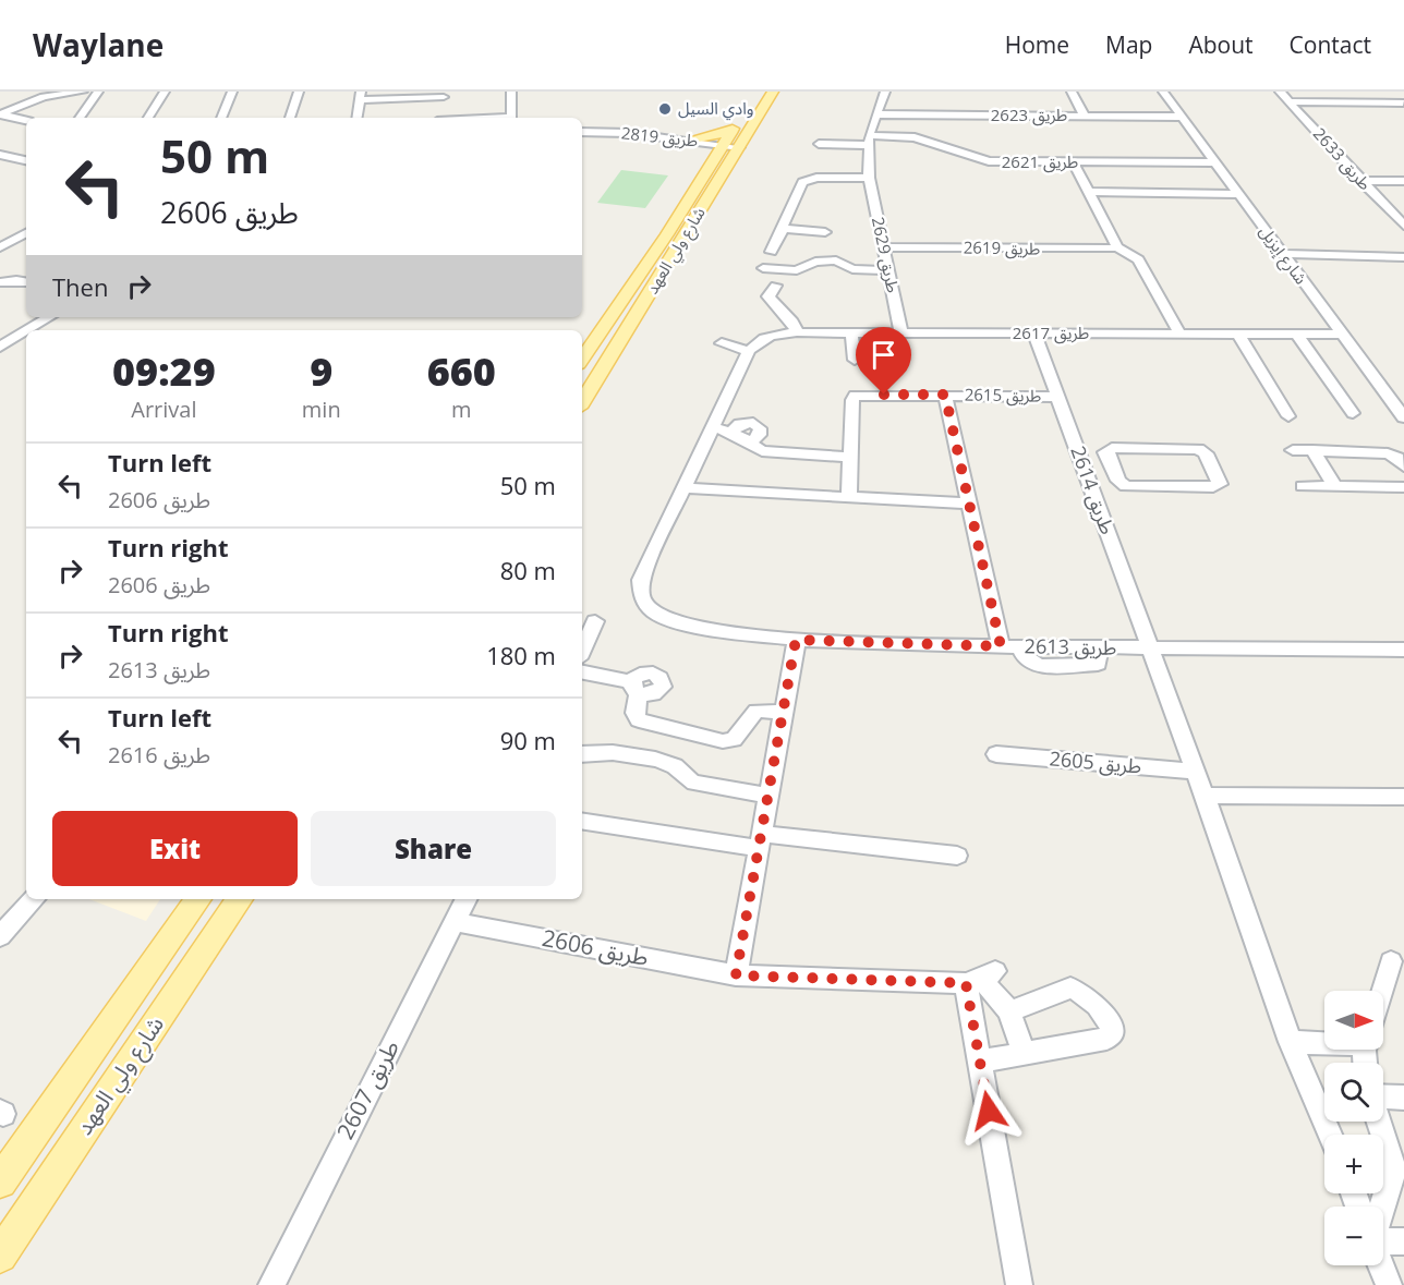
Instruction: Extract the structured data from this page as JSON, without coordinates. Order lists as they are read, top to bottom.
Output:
{
  "streets": {
    "main road": ["شارع ولي العهد"],
    "street": [
      "طريق 2623",
      "طريق 2819",
      "طريق 2633",
      "طريق 2621",
      "طريق 2619",
      "طريق 2629",
      "شارع إيزيل",
      "طريق 2617",
      "طريق 2615",
      "طريق 2614",
      "طريق 2613",
      "طريق 2605",
      "طريق 2606",
      "طريق 2607"
    ]
  },
  "crossings": [
    ["طريق 2623", "طريق 2629"],
    ["طريق 2623", "شارع إيزيل"],
    ["طريق 2819", "شارع ولي العهد"],
    ["طريق 2621", "طريق 2629"],
    ["طريق 2621", "شارع إيزيل"],
    ["طريق 2619", "طريق 2629"],
    ["طريق 2629", "طريق 2617"],
    ["شارع إيزيل", "طريق 2617"],
    ["طريق 2617", "طريق 2614"],
    ["طريق 2617", "طريق 2613"],
    ["طريق 2615", "طريق 2614"],
    ["طريق 2614", "طريق 2613"],
    ["طريق 2606", "طريق 2607"]
  ],
  "places": ["وادي السيل"],
  "north": "right",
  "page": {
    "header": "Waylane",
    "nav": [
      "Home",
      "Map",
      "About",
      "Contact"
    ],
    "turn": ["50 m", "طريق 2606"],
    "then": "Then",
    "eta": [
      "09:29",
      "Arrival",
      "9",
      "min",
      "660",
      "m"
    ],
    "list": [
      {
        "name": "Turn left",
        "note": "طريق 2606",
        "value": "50 m"
      },
      {
        "name": "Turn right",
        "note": "طريق 2606",
        "value": "80 m"
      },
      {
        "name": "Turn right",
        "note": "طريق 2613",
        "value": "180 m"
      },
      {
        "name": "Turn left",
        "note": "طريق 2616",
        "value": "90 m"
      }
    ],
    "buttons": ["Exit", "Share"],
    "map_buttons": ["+", "−"]
  }
}
